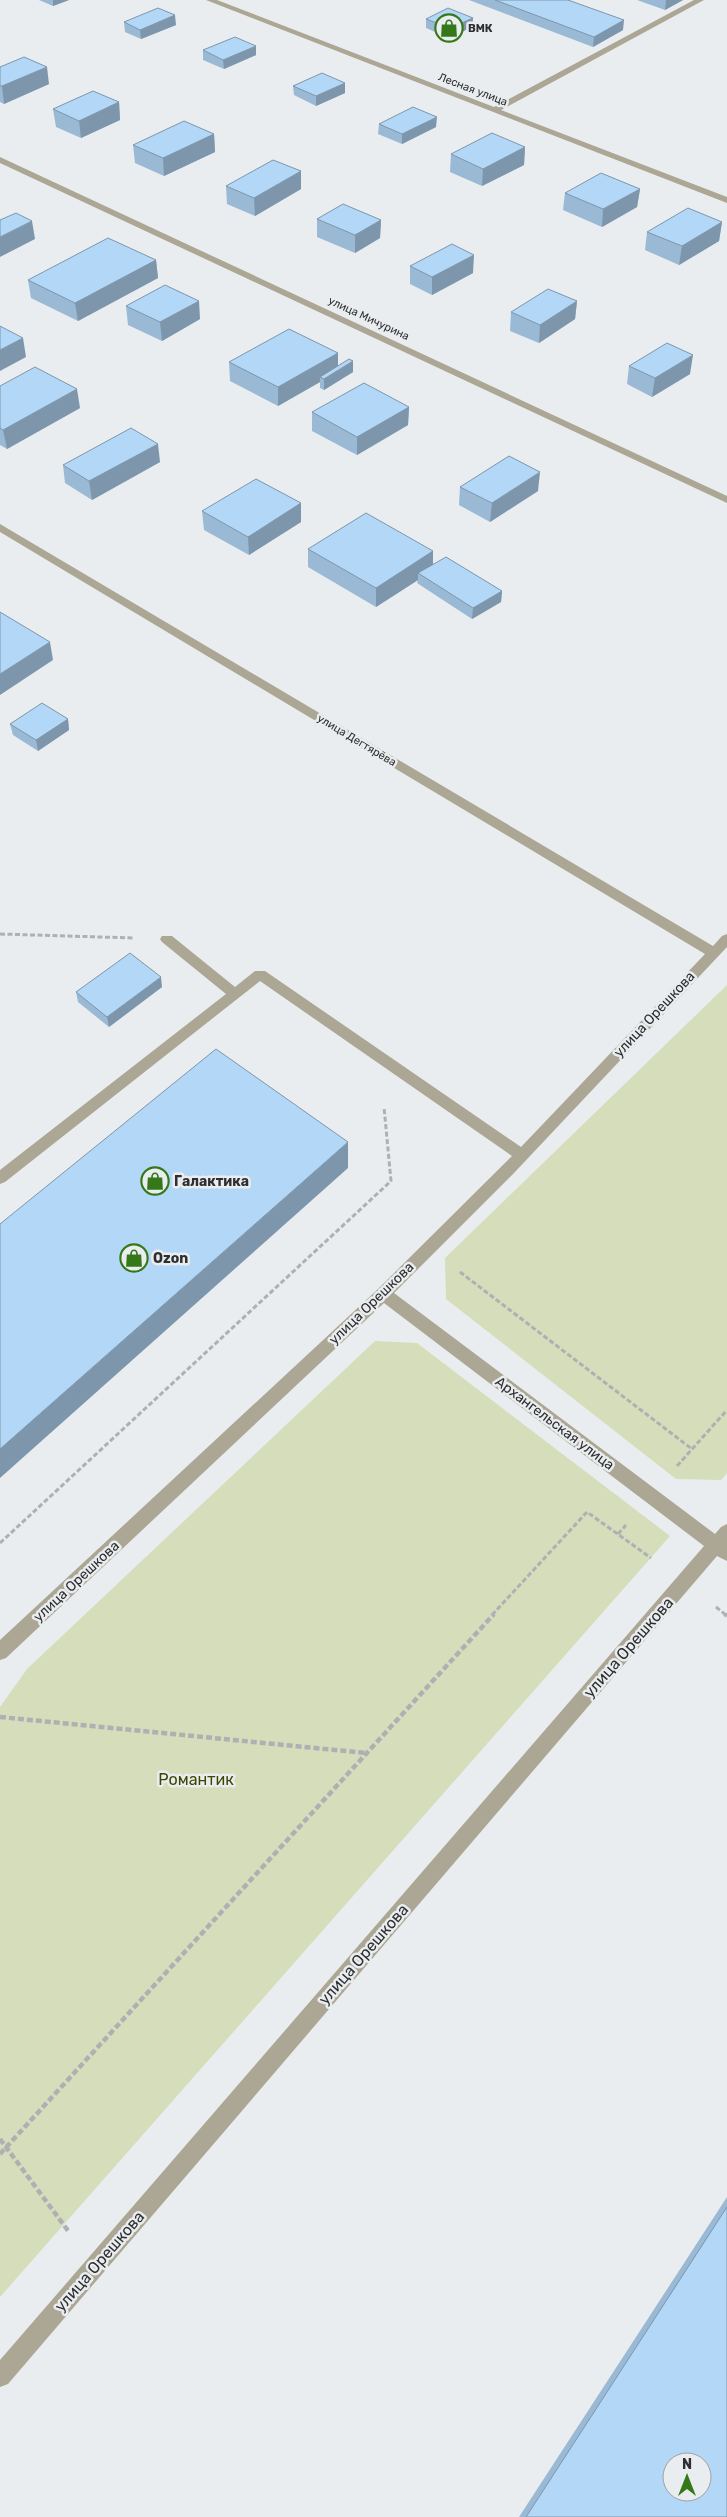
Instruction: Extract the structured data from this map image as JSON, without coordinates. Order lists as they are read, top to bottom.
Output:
{
  "streets": {
    "street": [
      "Лесная улица",
      "улица Мичурина",
      "улица Дегтярёва",
      "улица Орешкова",
      "Архангельская улица"
    ]
  },
  "crossings": [
    ["улица Дегтярёва", "улица Орешкова"],
    ["улица Орешкова", "Архангельская улица"]
  ],
  "parks": ["Романтик"],
  "places": {
    "shop": ["ВМК", "Галактика", "Ozon"]
  },
  "north": "top"
}
